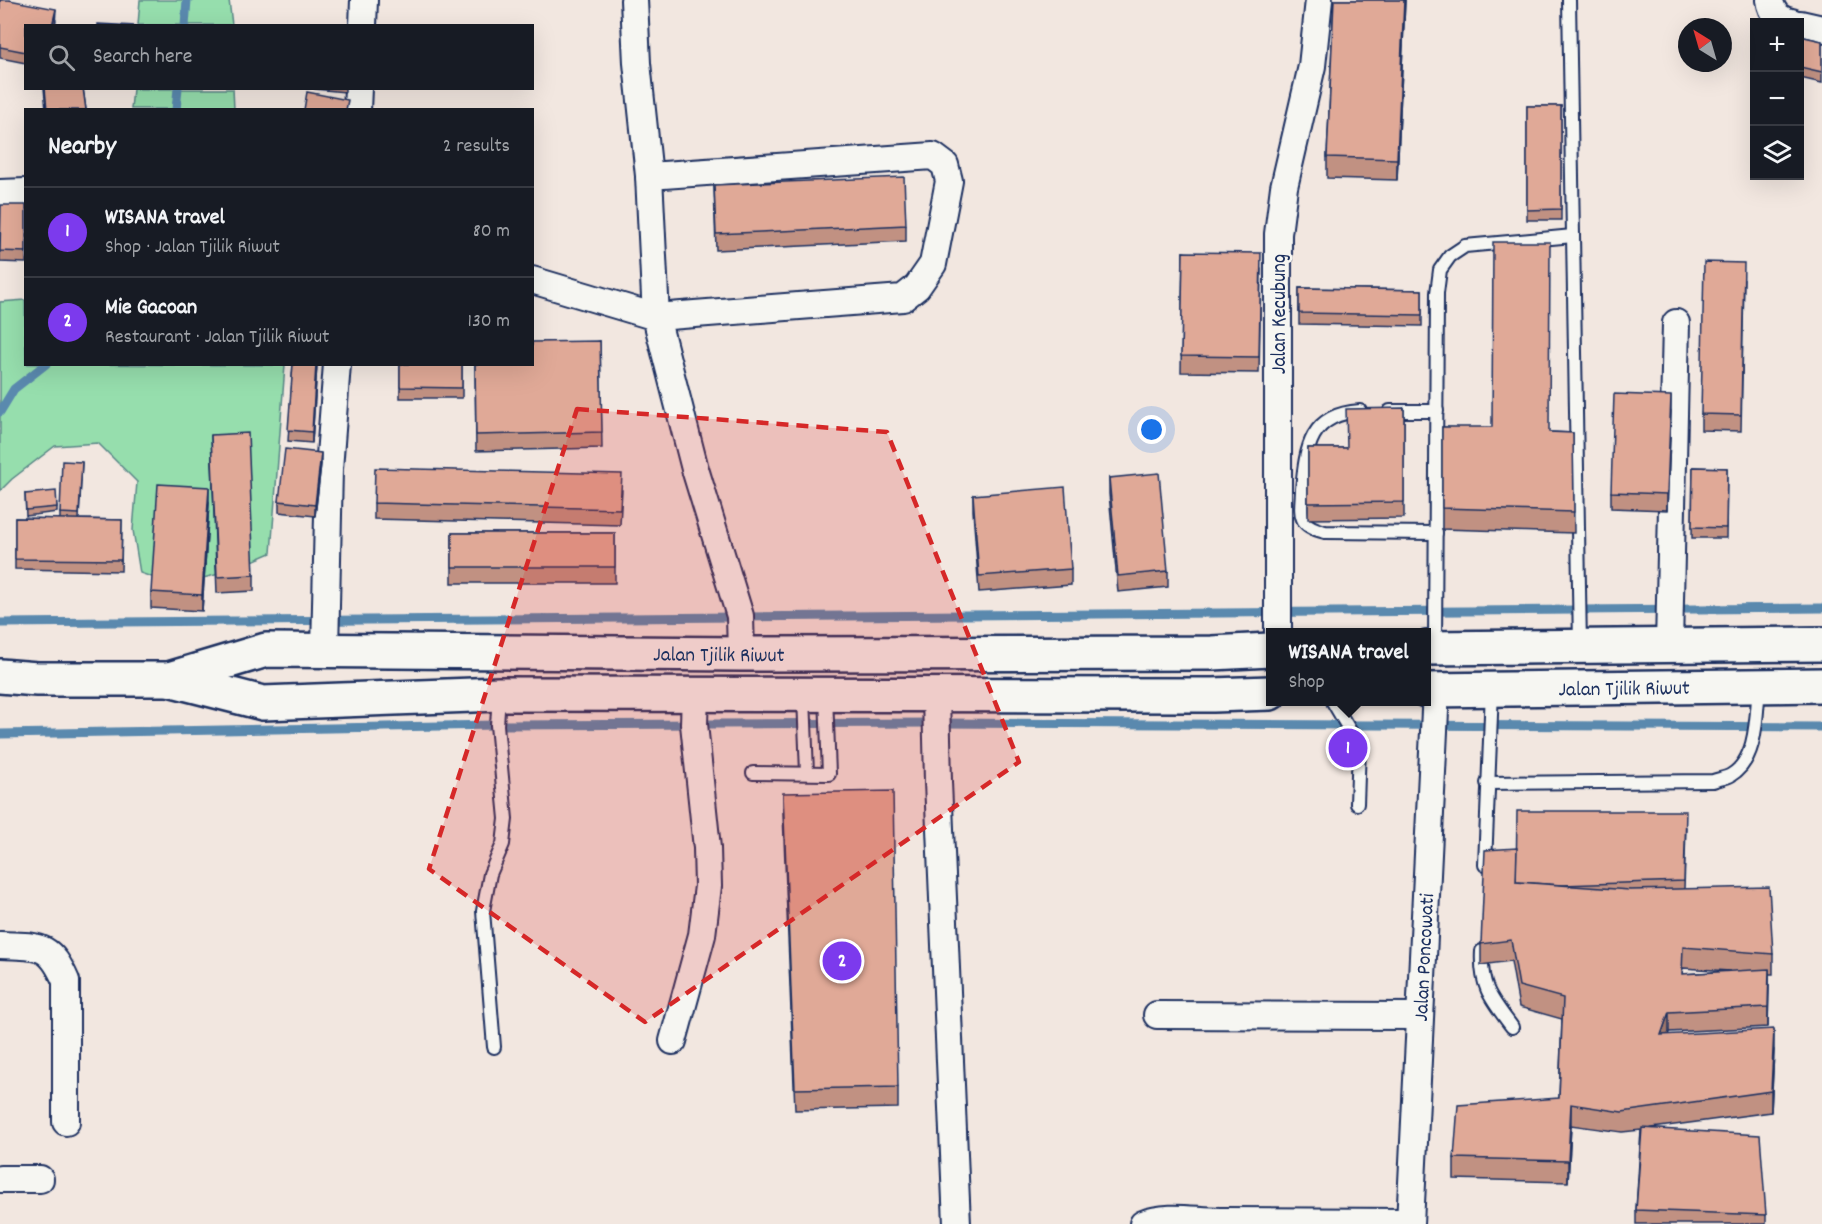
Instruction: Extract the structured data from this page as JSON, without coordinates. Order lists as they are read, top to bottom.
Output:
{
  "streets": {
    "highway": ["Jalan Tjilik Riwut"],
    "street": ["Jalan Kecubung", "Jalan Poncowati"]
  },
  "north": "top left",
  "page": {
    "map_buttons": ["+", "−"],
    "search": "Search here",
    "heading": ["Nearby", "2 results"],
    "list": [
      {
        "mark": "1",
        "name": "WISANA travel",
        "note": "Shop · Jalan Tjilik Riwut",
        "value": "80 m"
      },
      {
        "mark": "2",
        "name": "Mie Gacoan",
        "note": "Restaurant · Jalan Tjilik Riwut",
        "value": "130 m"
      }
    ],
    "popup": ["WISANA travel", "Shop"],
    "pins": ["1", "2"]
  }
}
